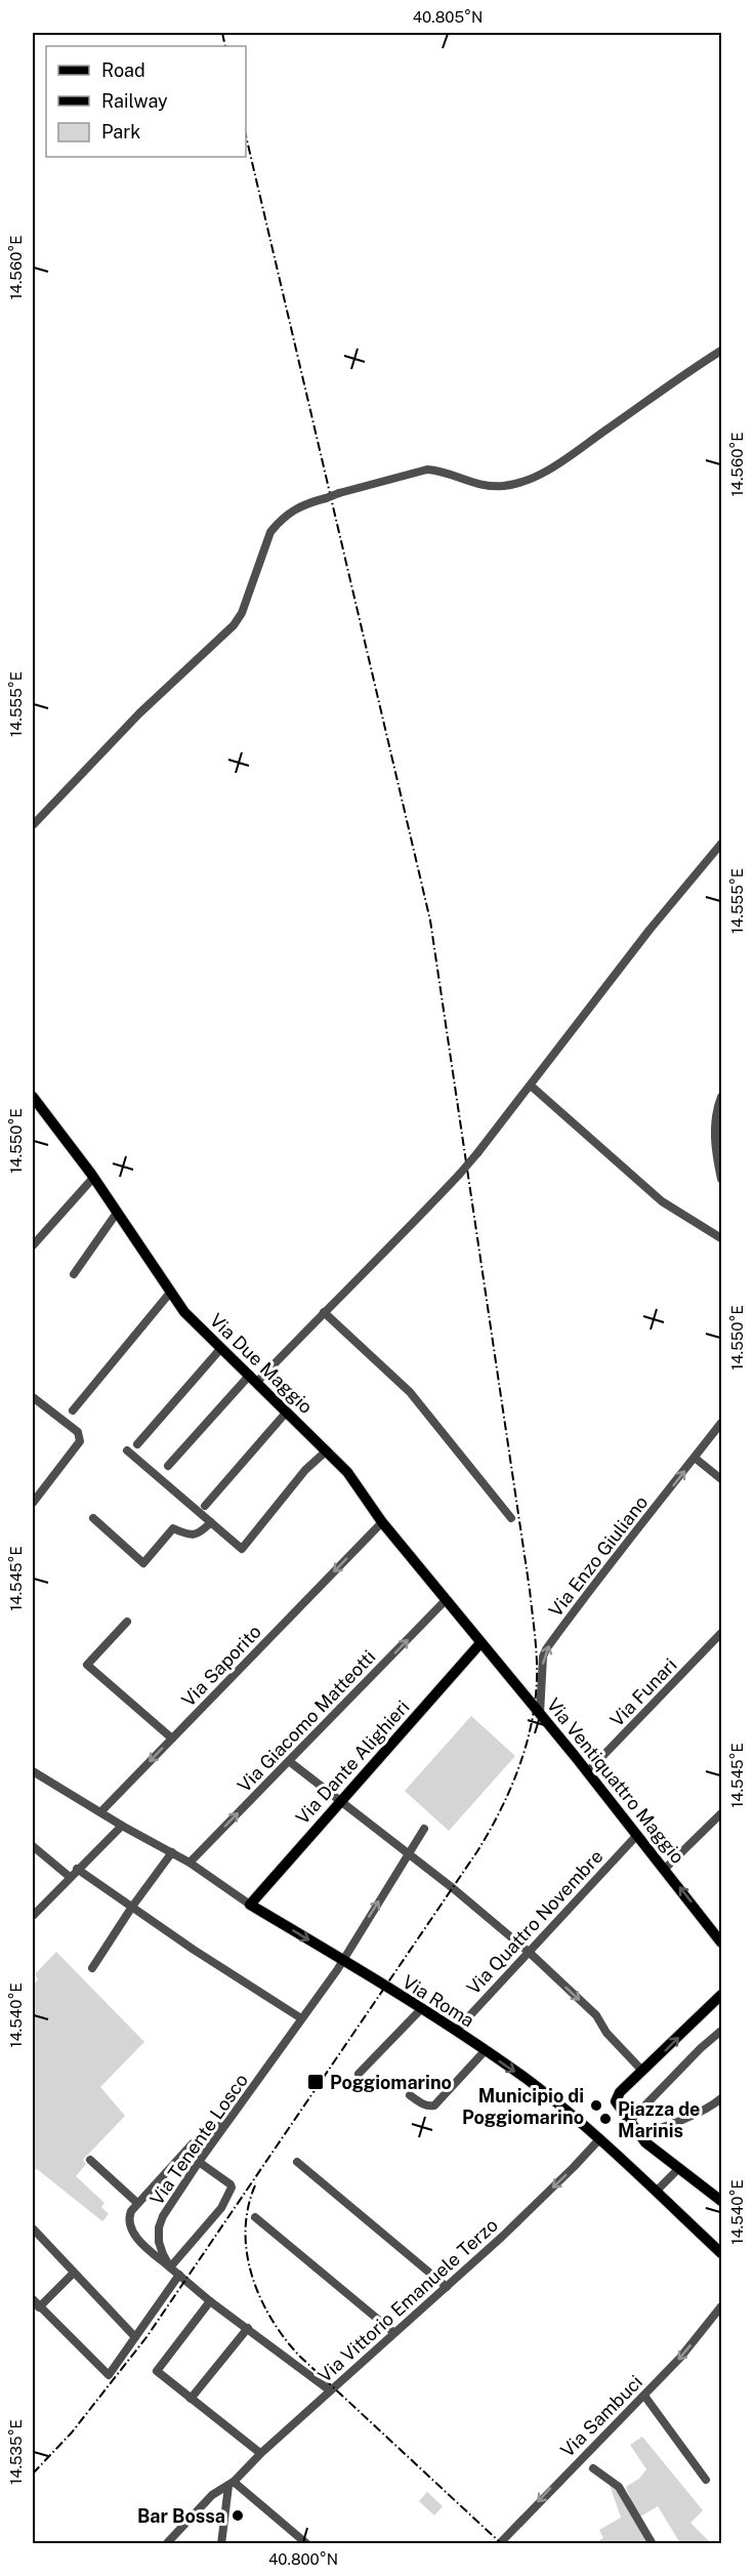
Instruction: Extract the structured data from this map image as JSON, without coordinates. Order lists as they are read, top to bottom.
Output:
{
  "streets": {
    "main road": [
      "Via Due Maggio",
      "Via Dante Alighieri",
      "Via Ventiquattro Maggio",
      "Via Roma"
    ],
    "street": [
      "Via Enzo Giuliano",
      "Via Saporito",
      "Via Funari",
      "Via Giacomo Matteotti",
      "Via Quattro Novembre",
      "Via Tenente Losco",
      "Via Vittorio Emanuele Terzo",
      "Via Sambuci"
    ]
  },
  "crossings": [
    ["Via Due Maggio", "Via Saporito"],
    ["Via Due Maggio", "Via Giacomo Matteotti"],
    ["Via Due Maggio", "Via Dante Alighieri"],
    ["Via Due Maggio", "Via Ventiquattro Maggio"],
    ["Via Enzo Giuliano", "Via Ventiquattro Maggio"],
    ["Via Funari", "Via Ventiquattro Maggio"],
    ["Via Dante Alighieri", "Via Ventiquattro Maggio"],
    ["Via Dante Alighieri", "Via Roma"],
    ["Via Ventiquattro Maggio", "Via Quattro Novembre"],
    ["Via Quattro Novembre", "Via Roma"],
    ["Via Roma", "Via Tenente Losco"],
    ["Via Roma", "Via Vittorio Emanuele Terzo"]
  ],
  "one_way": [
    "Via Enzo Giuliano",
    "Via Saporito",
    "Via Giacomo Matteotti",
    "Via Roma",
    "Via Vittorio Emanuele Terzo",
    "Via Sambuci"
  ],
  "places": {
    "transit": ["Poggiomarino"],
    "other": ["Municipio di Poggiomarino", "Piazza de Marinis", "Bar Bossa"]
  },
  "legend": ["Road", "Railway", "Park"],
  "coordinates": [
    "40.805°N",
    "14.560°E",
    "14.555°E",
    "14.550°E",
    "14.545°E",
    "14.540°E",
    "14.535°E",
    "40.800°N"
  ]
}
